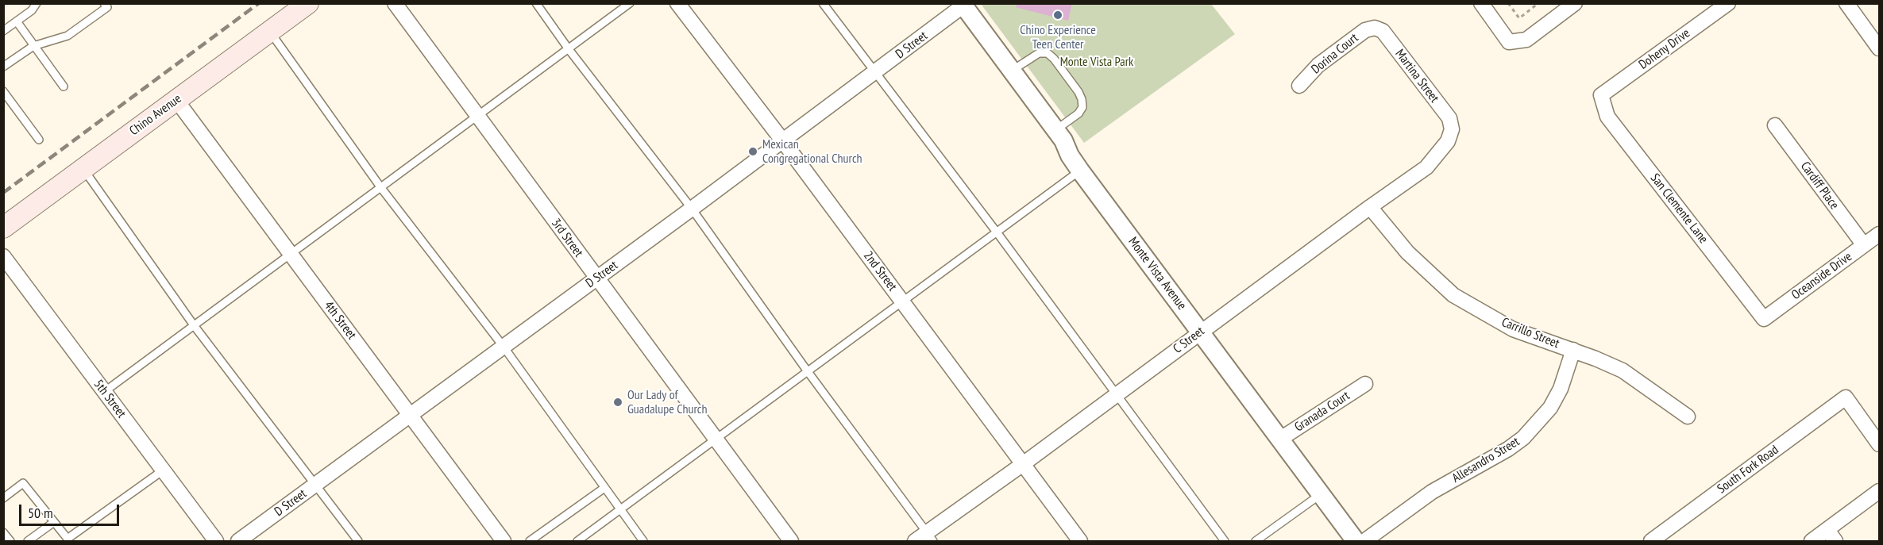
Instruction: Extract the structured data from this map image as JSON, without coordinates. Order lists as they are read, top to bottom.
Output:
{
  "streets": {
    "main road": ["Chino Avenue"],
    "street": [
      "D Street",
      "Doheny Drive",
      "Dorina Court",
      "Martina Street",
      "Cardiff Place",
      "San Clemente Lane",
      "3rd Street",
      "2nd Street",
      "Monte Vista Avenue",
      "Oceanside Drive",
      "4th Street",
      "Carrillo Street",
      "C Street",
      "5th Street",
      "Granada Court",
      "Allesandro Street",
      "South Fork Road"
    ]
  },
  "crossings": [
    ["D Street", "3rd Street"],
    ["D Street", "2nd Street"],
    ["D Street", "Monte Vista Avenue"],
    ["D Street", "4th Street"],
    ["Doheny Drive", "San Clemente Lane"],
    ["Dorina Court", "Martina Street"],
    ["Martina Street", "C Street"],
    ["Chino Avenue", "4th Street"],
    ["Cardiff Place", "Oceanside Drive"],
    ["San Clemente Lane", "Oceanside Drive"],
    ["2nd Street", "C Street"],
    ["Monte Vista Avenue", "C Street"],
    ["Monte Vista Avenue", "Granada Court"],
    ["Carrillo Street", "C Street"],
    ["Carrillo Street", "Allesandro Street"]
  ],
  "parks": ["Monte Vista Park"],
  "places": ["Chino Experience Teen Center", "Mexican Congregational Church", "Our Lady of Guadalupe Church"],
  "scale_bar": "50 m"
}
